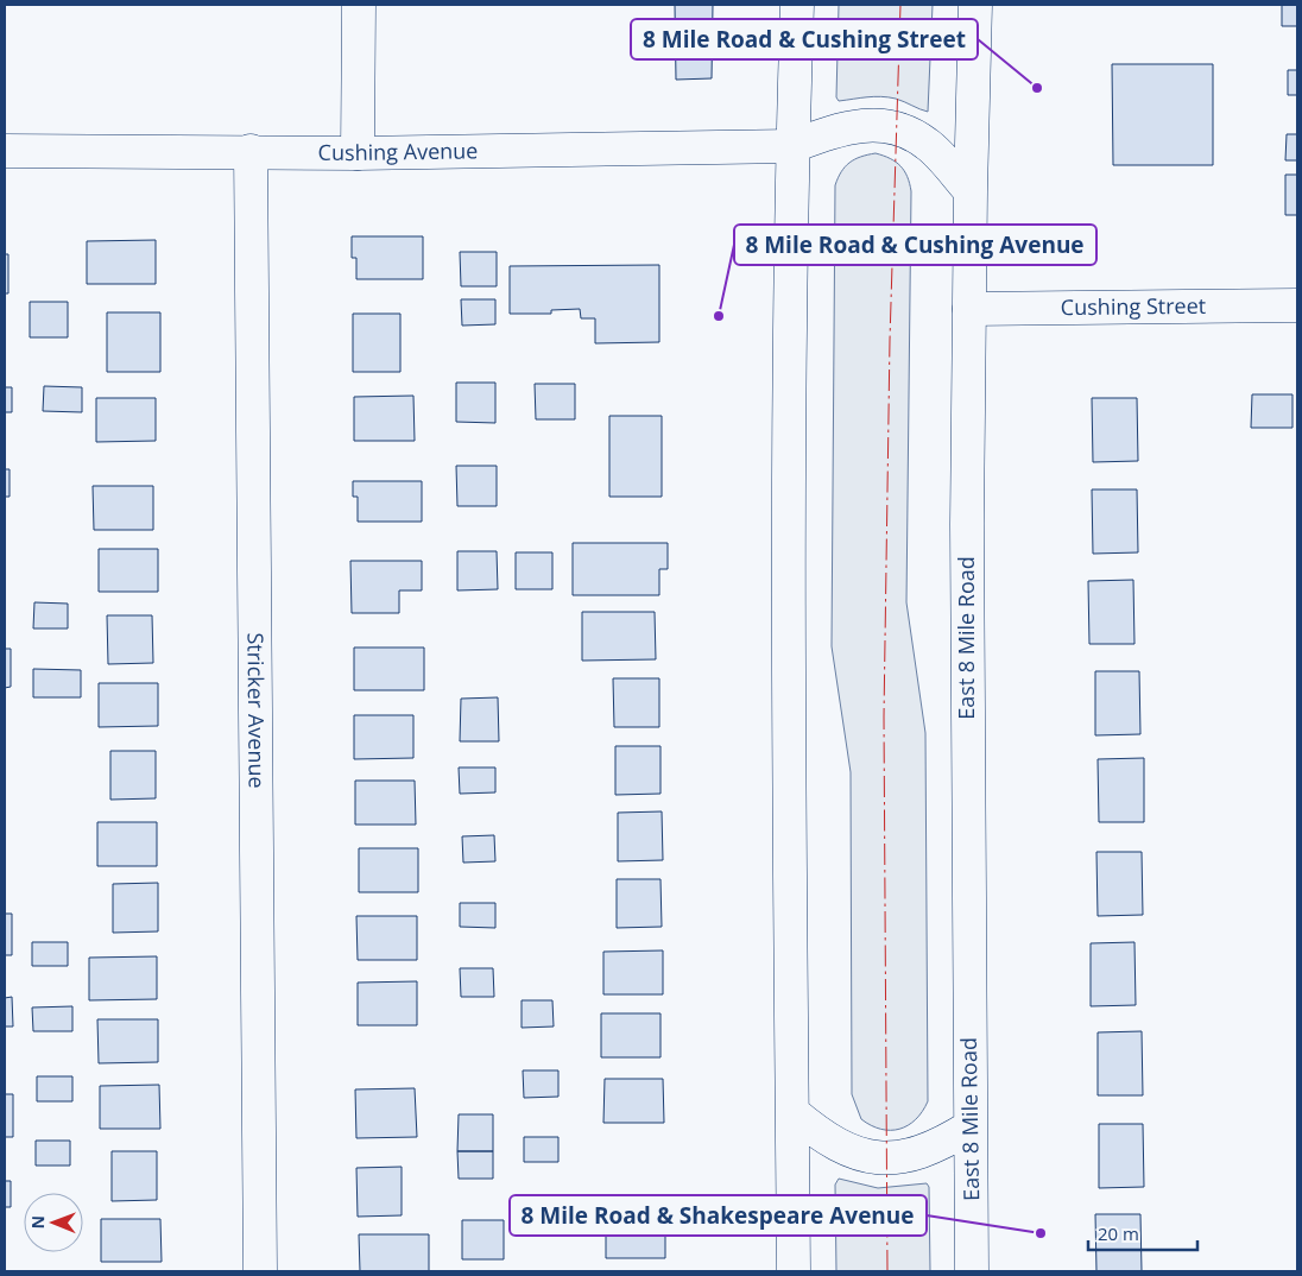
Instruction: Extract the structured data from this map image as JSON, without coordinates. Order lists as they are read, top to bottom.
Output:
{
  "streets": {
    "main road": [
      "Cushing Avenue",
      "Cushing Street",
      "East 8 Mile Road",
      "Stricker Avenue"
    ]
  },
  "crossings": [
    ["Cushing Avenue", "East 8 Mile Road"],
    ["Cushing Avenue", "Stricker Avenue"],
    ["Cushing Street", "East 8 Mile Road"]
  ],
  "places": ["8 Mile Road & Cushing Street", "8 Mile Road & Cushing Avenue", "8 Mile Road & Shakespeare Avenue"],
  "scale_bar": "20 m",
  "north": "left"
}
